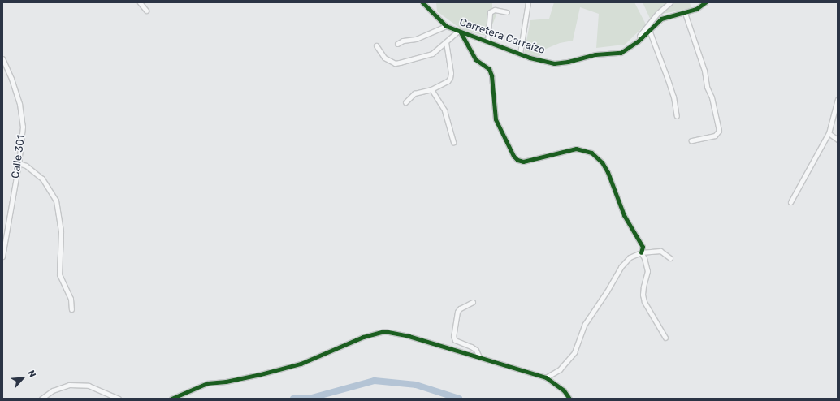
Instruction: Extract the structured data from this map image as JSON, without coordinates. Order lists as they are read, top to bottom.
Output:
{
  "streets": {
    "street": ["Carretera Carraízo", "Calle 301"]
  },
  "north": "top right"
}
